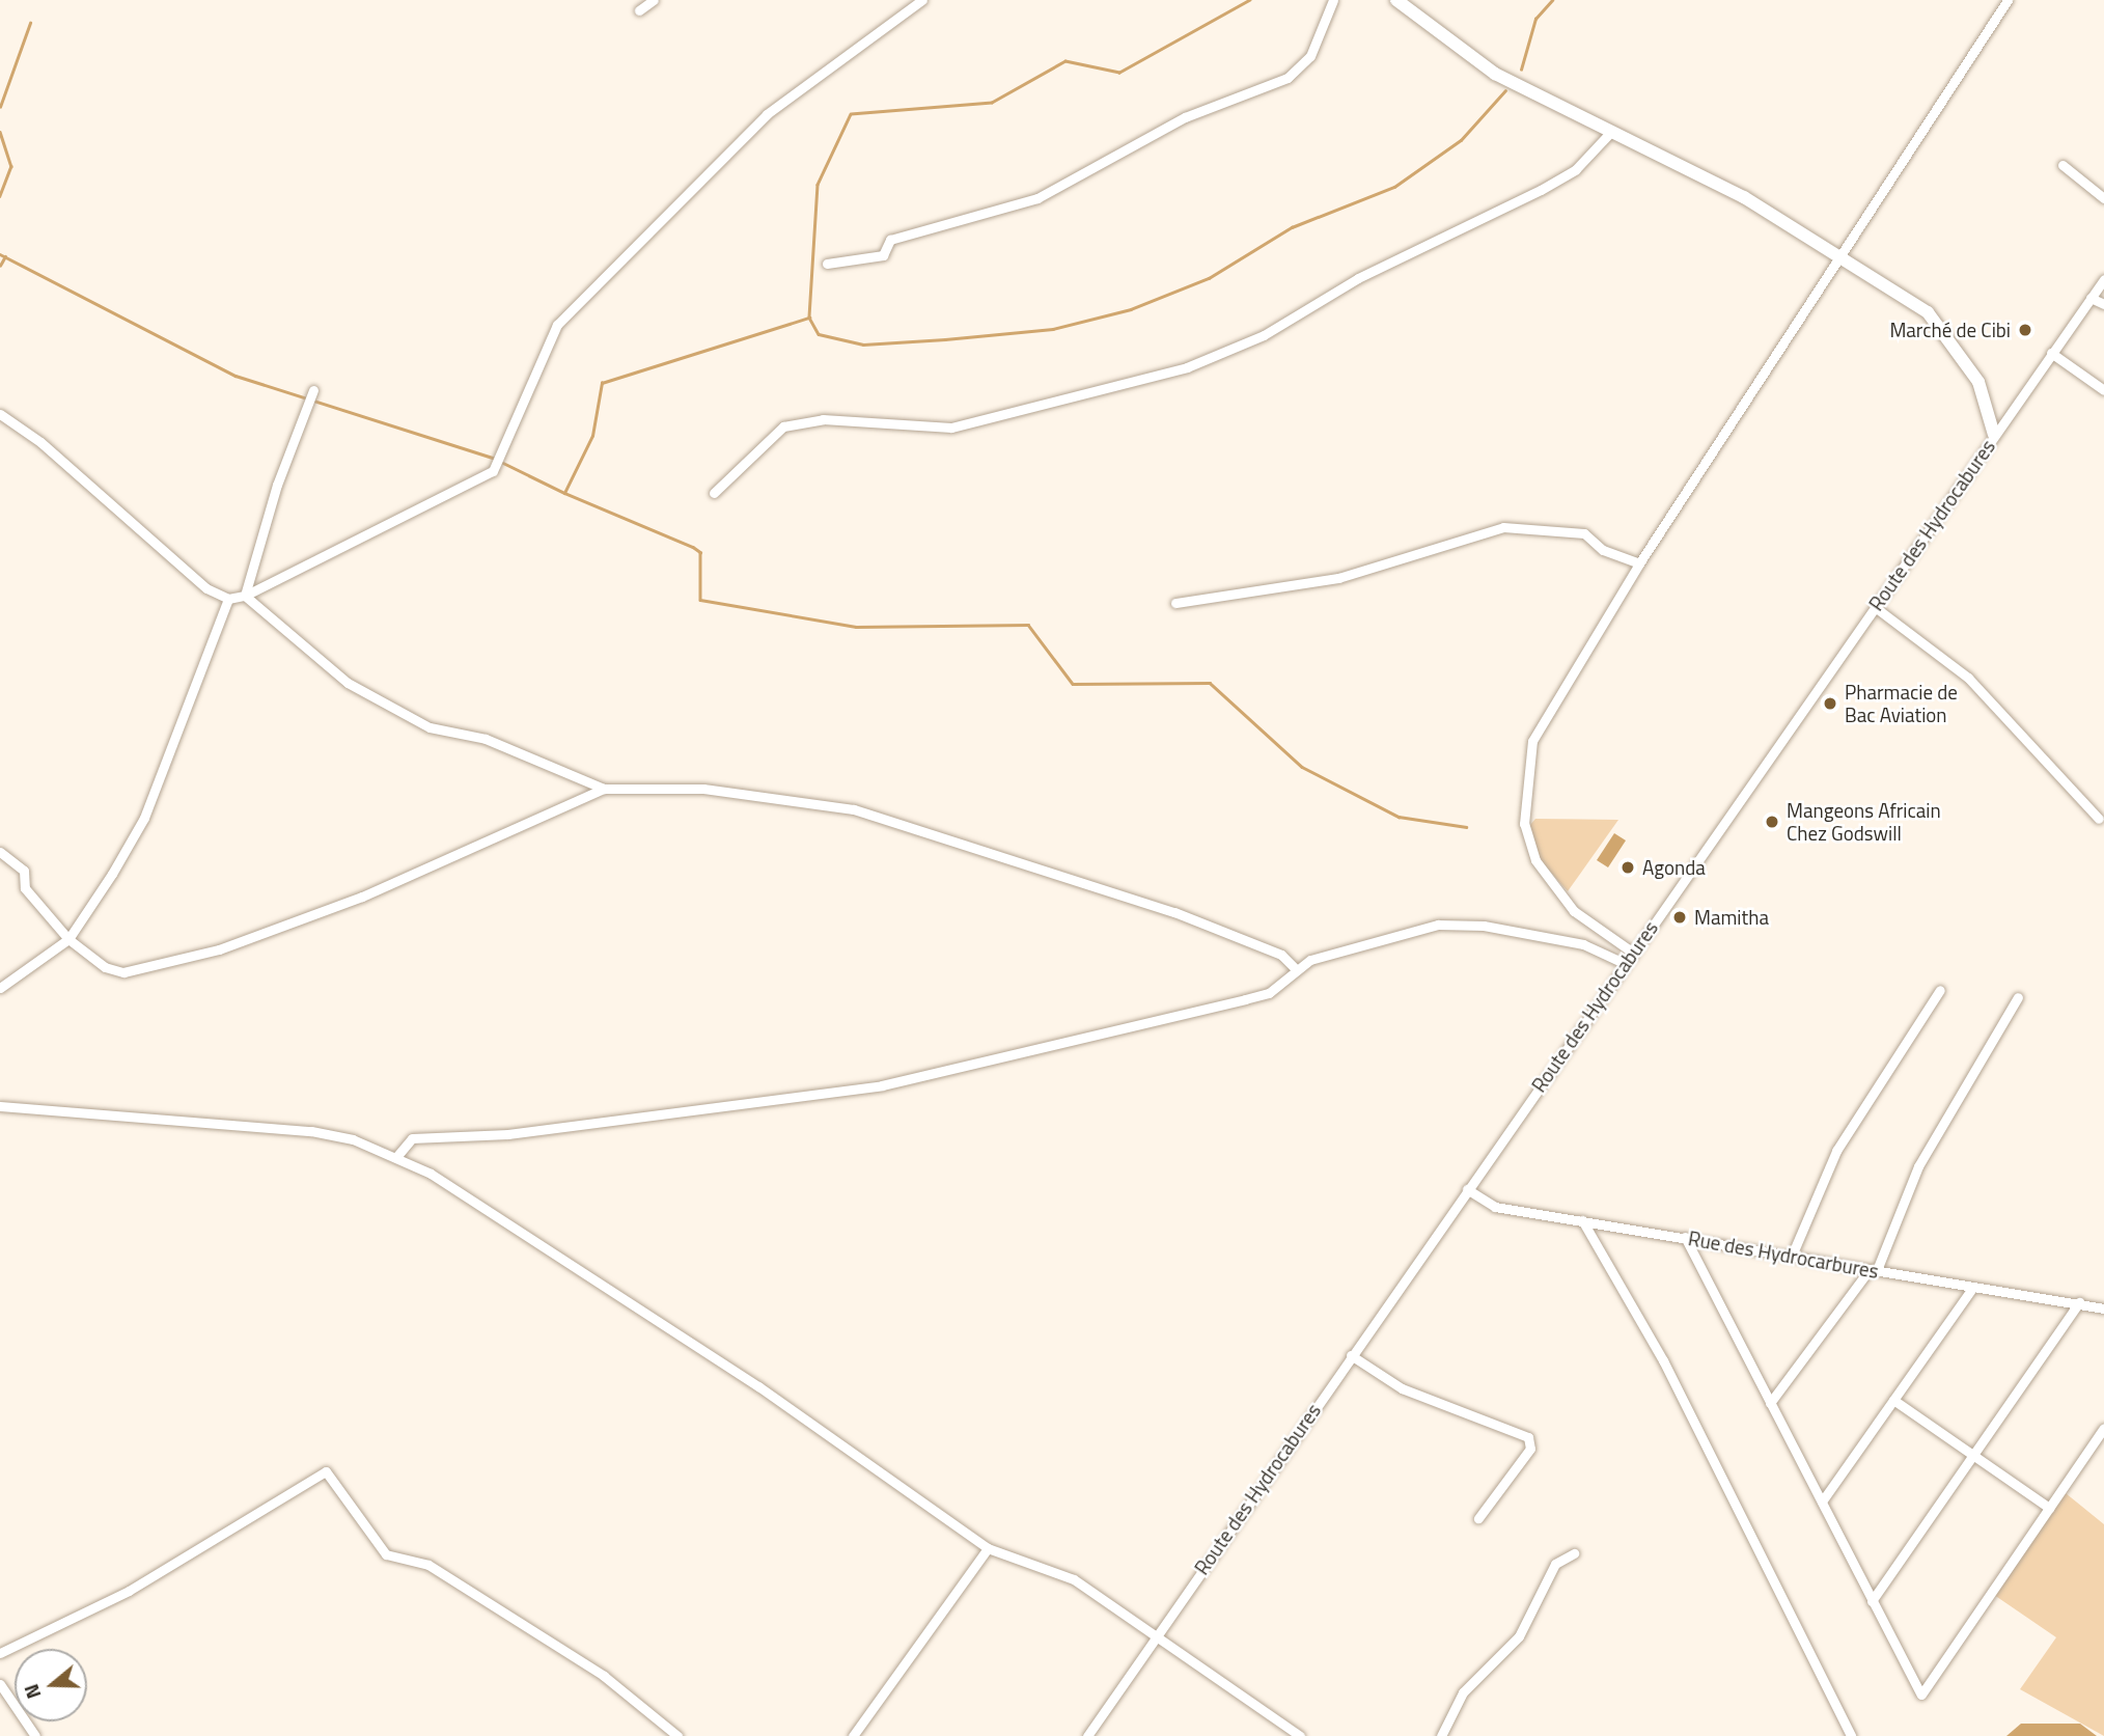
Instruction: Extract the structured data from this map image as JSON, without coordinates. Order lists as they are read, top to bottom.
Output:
{
  "streets": {
    "street": ["Route des Hydrocabures", "Rue des Hydrocarbures"]
  },
  "crossings": [
    ["Route des Hydrocabures", "Rue des Hydrocarbures"]
  ],
  "places": [
    "Marché de Cibi",
    "Pharmacie de Bac Aviation",
    "Mangeons Africain Chez Godswill",
    "Agonda",
    "Mamitha"
  ],
  "north": "left"
}
